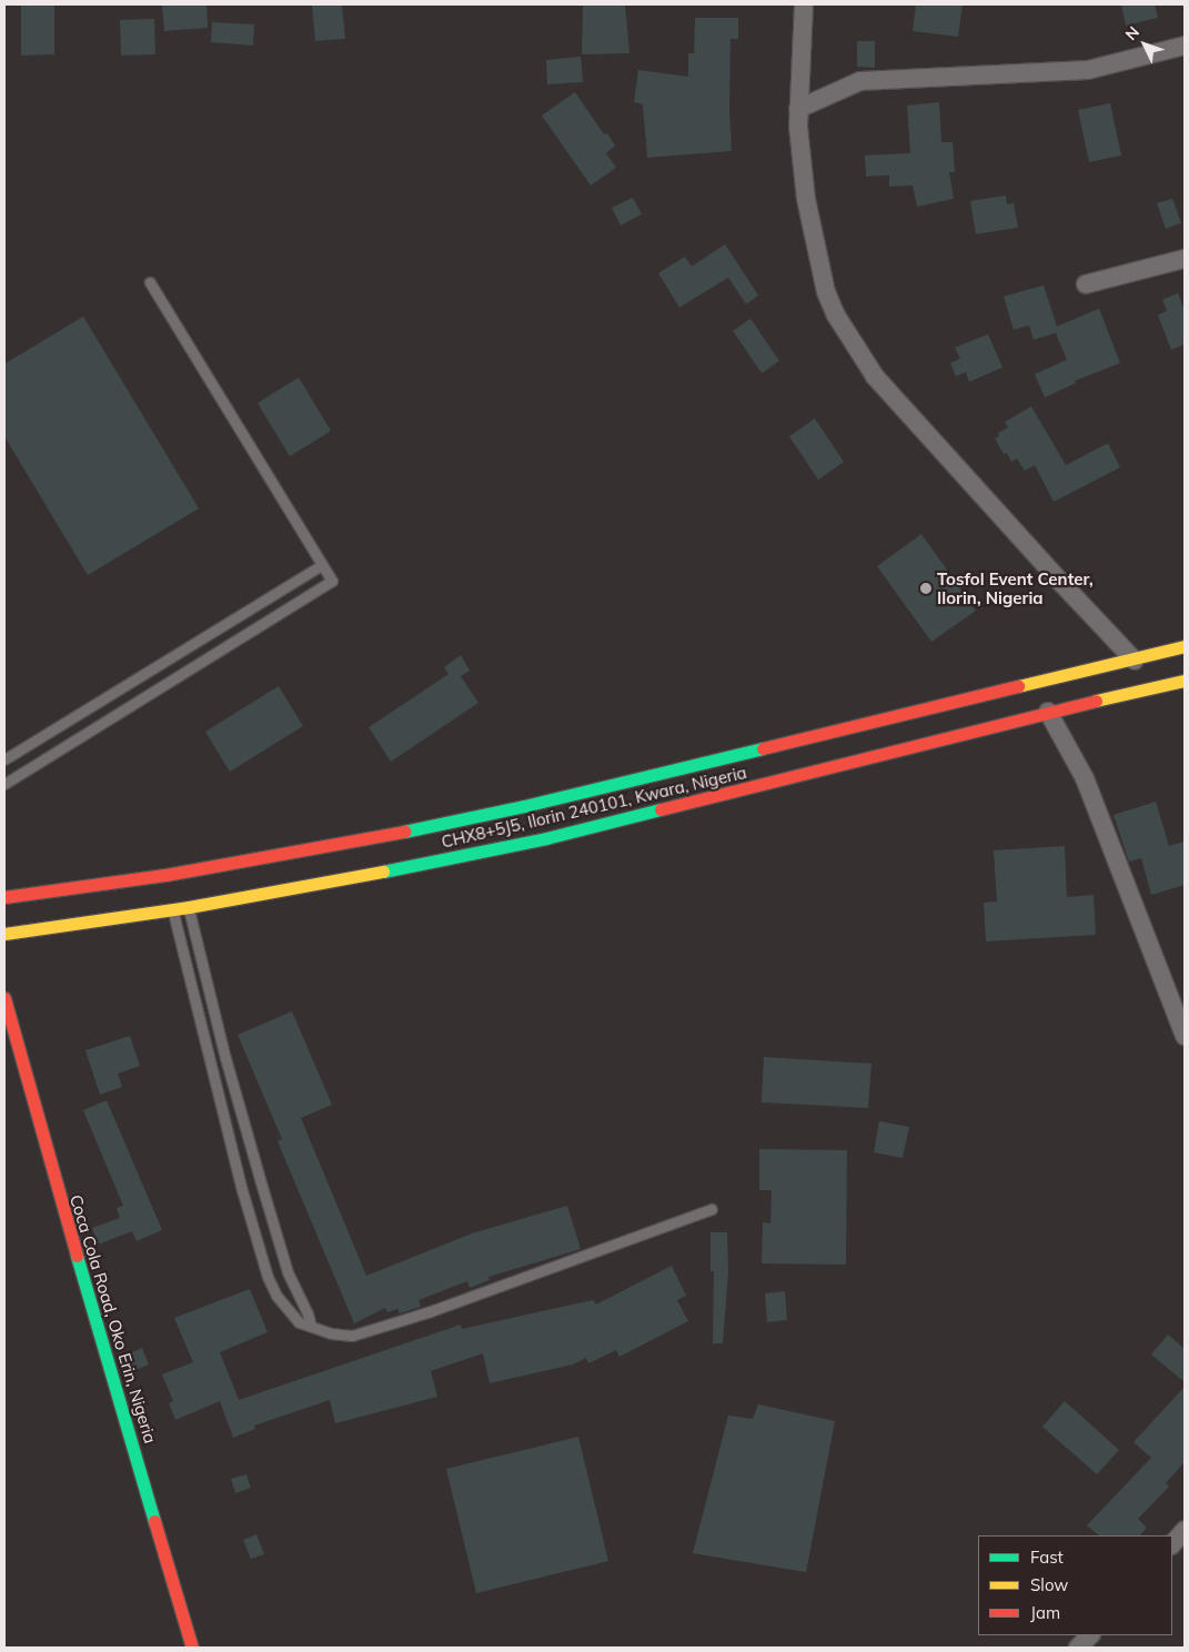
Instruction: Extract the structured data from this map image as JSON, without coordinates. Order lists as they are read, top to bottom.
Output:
{
  "streets": {
    "main road": ["CHX8+5J5, Ilorin 240101, Kwara, Nigeria", "Coca Cola Road, Oko Erin, Nigeria"]
  },
  "places": ["Tosfol Event Center, Ilorin, Nigeria"],
  "legend": ["Fast", "Slow", "Jam"],
  "north": "top left"
}
